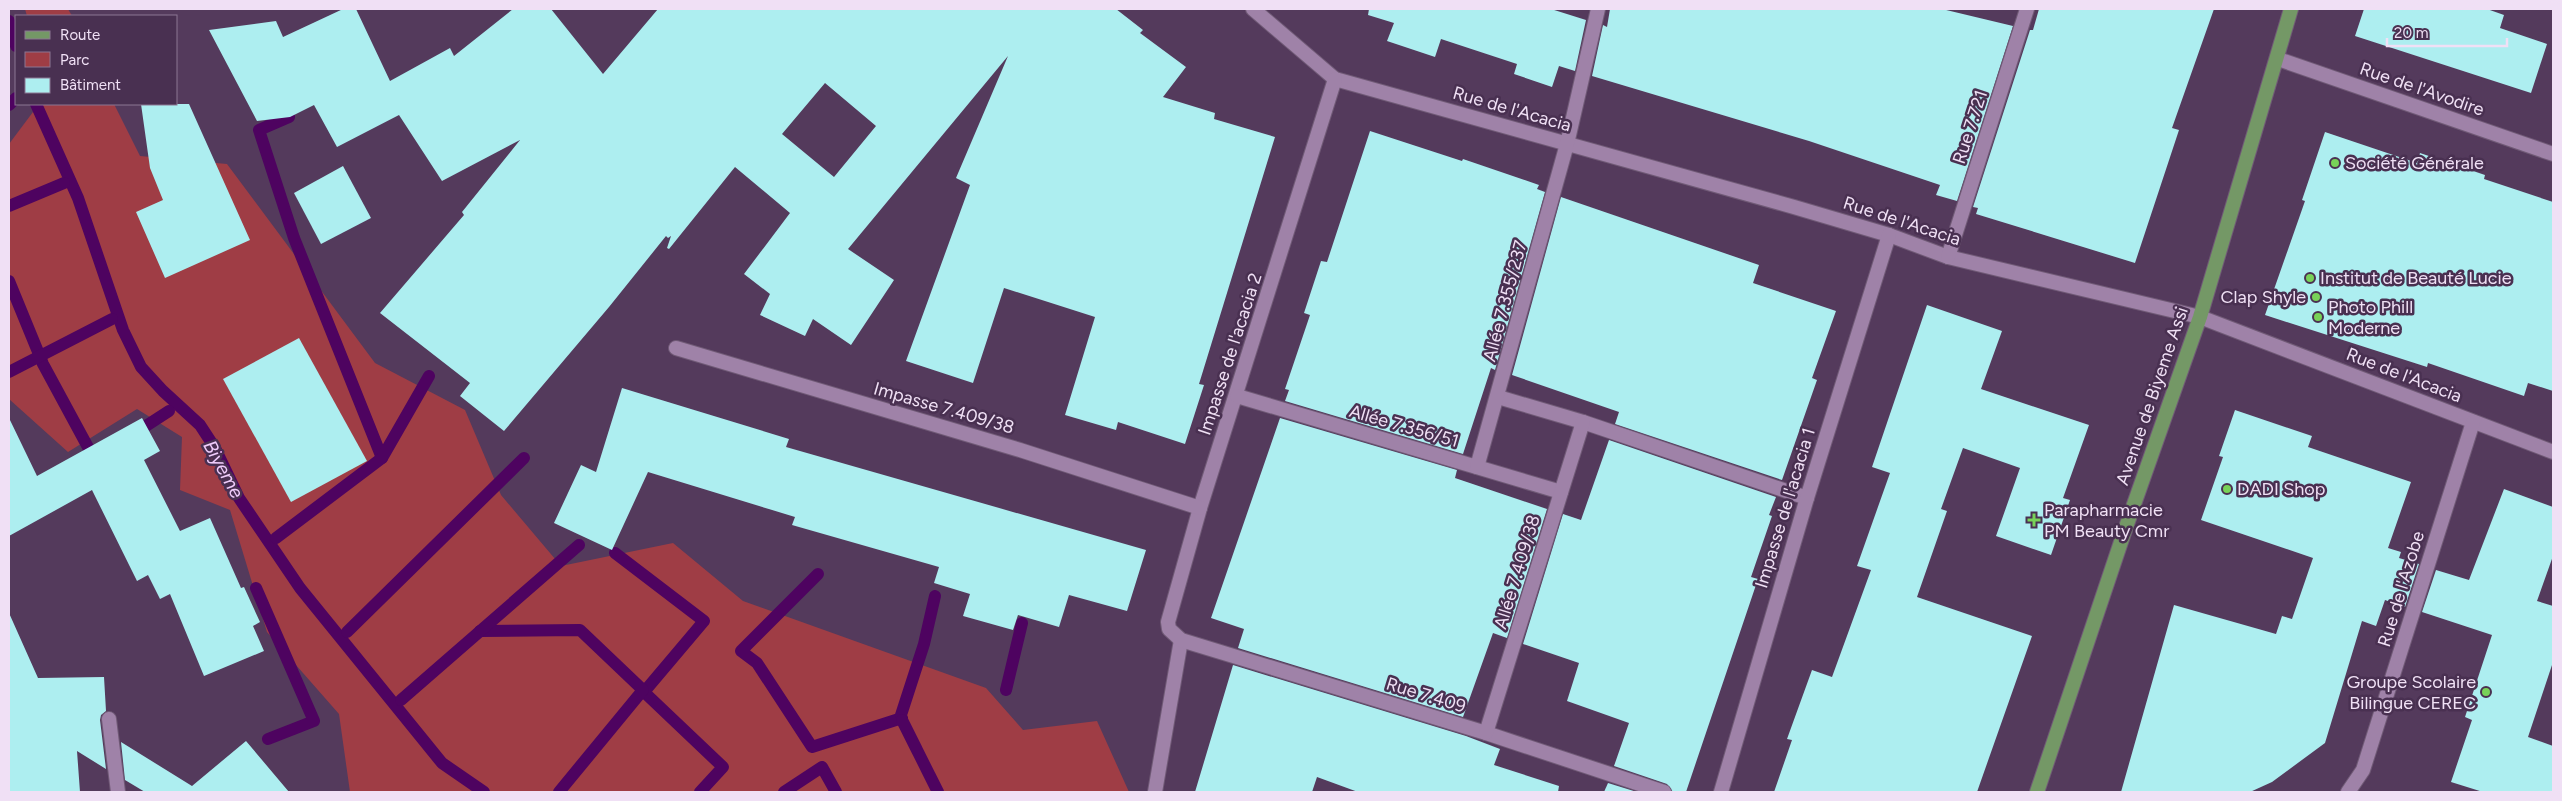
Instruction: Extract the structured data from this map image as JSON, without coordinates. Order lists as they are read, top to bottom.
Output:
{
  "streets": {
    "main road": ["Avenue de Biyeme Assi"],
    "street": [
      "Rue de l'Avodire",
      "Rue de l'Acacia",
      "Rue 7.721",
      "Allée 7.355/237",
      "Impasse de l'acacia 2",
      "Impasse 7.409/38",
      "Allée 7.356/51",
      "Impasse de l'acacia 1",
      "Allée 7.409/38",
      "Rue de l'Azobe",
      "Rue 7.409"
    ]
  },
  "crossings": [
    ["Rue de l'Avodire", "Avenue de Biyeme Assi"],
    ["Rue de l'Acacia", "Rue 7.721"],
    ["Rue de l'Acacia", "Allée 7.355/237"],
    ["Rue de l'Acacia", "Impasse de l'acacia 2"],
    ["Rue de l'Acacia", "Avenue de Biyeme Assi"],
    ["Rue de l'Acacia", "Impasse de l'acacia 1"],
    ["Rue de l'Acacia", "Rue de l'Azobe"],
    ["Allée 7.355/237", "Allée 7.356/51"],
    ["Impasse de l'acacia 2", "Impasse 7.409/38"],
    ["Impasse de l'acacia 2", "Allée 7.356/51"],
    ["Impasse de l'acacia 2", "Rue 7.409"],
    ["Allée 7.356/51", "Allée 7.409/38"],
    ["Allée 7.409/38", "Rue 7.409"]
  ],
  "water": ["Biyeme"],
  "places": {
    "other": [
      "Société Générale",
      "Institut de Beauté Lucie",
      "Clap Shyle",
      "Photo Phill Moderne",
      "DADI Shop",
      "Groupe Scolaire Bilingue CEREC"
    ],
    "health": ["Parapharmacie PM Beauty Cmr"]
  },
  "legend": ["Route", "Parc", "Bâtiment"],
  "scale_bar": "20 m"
}
